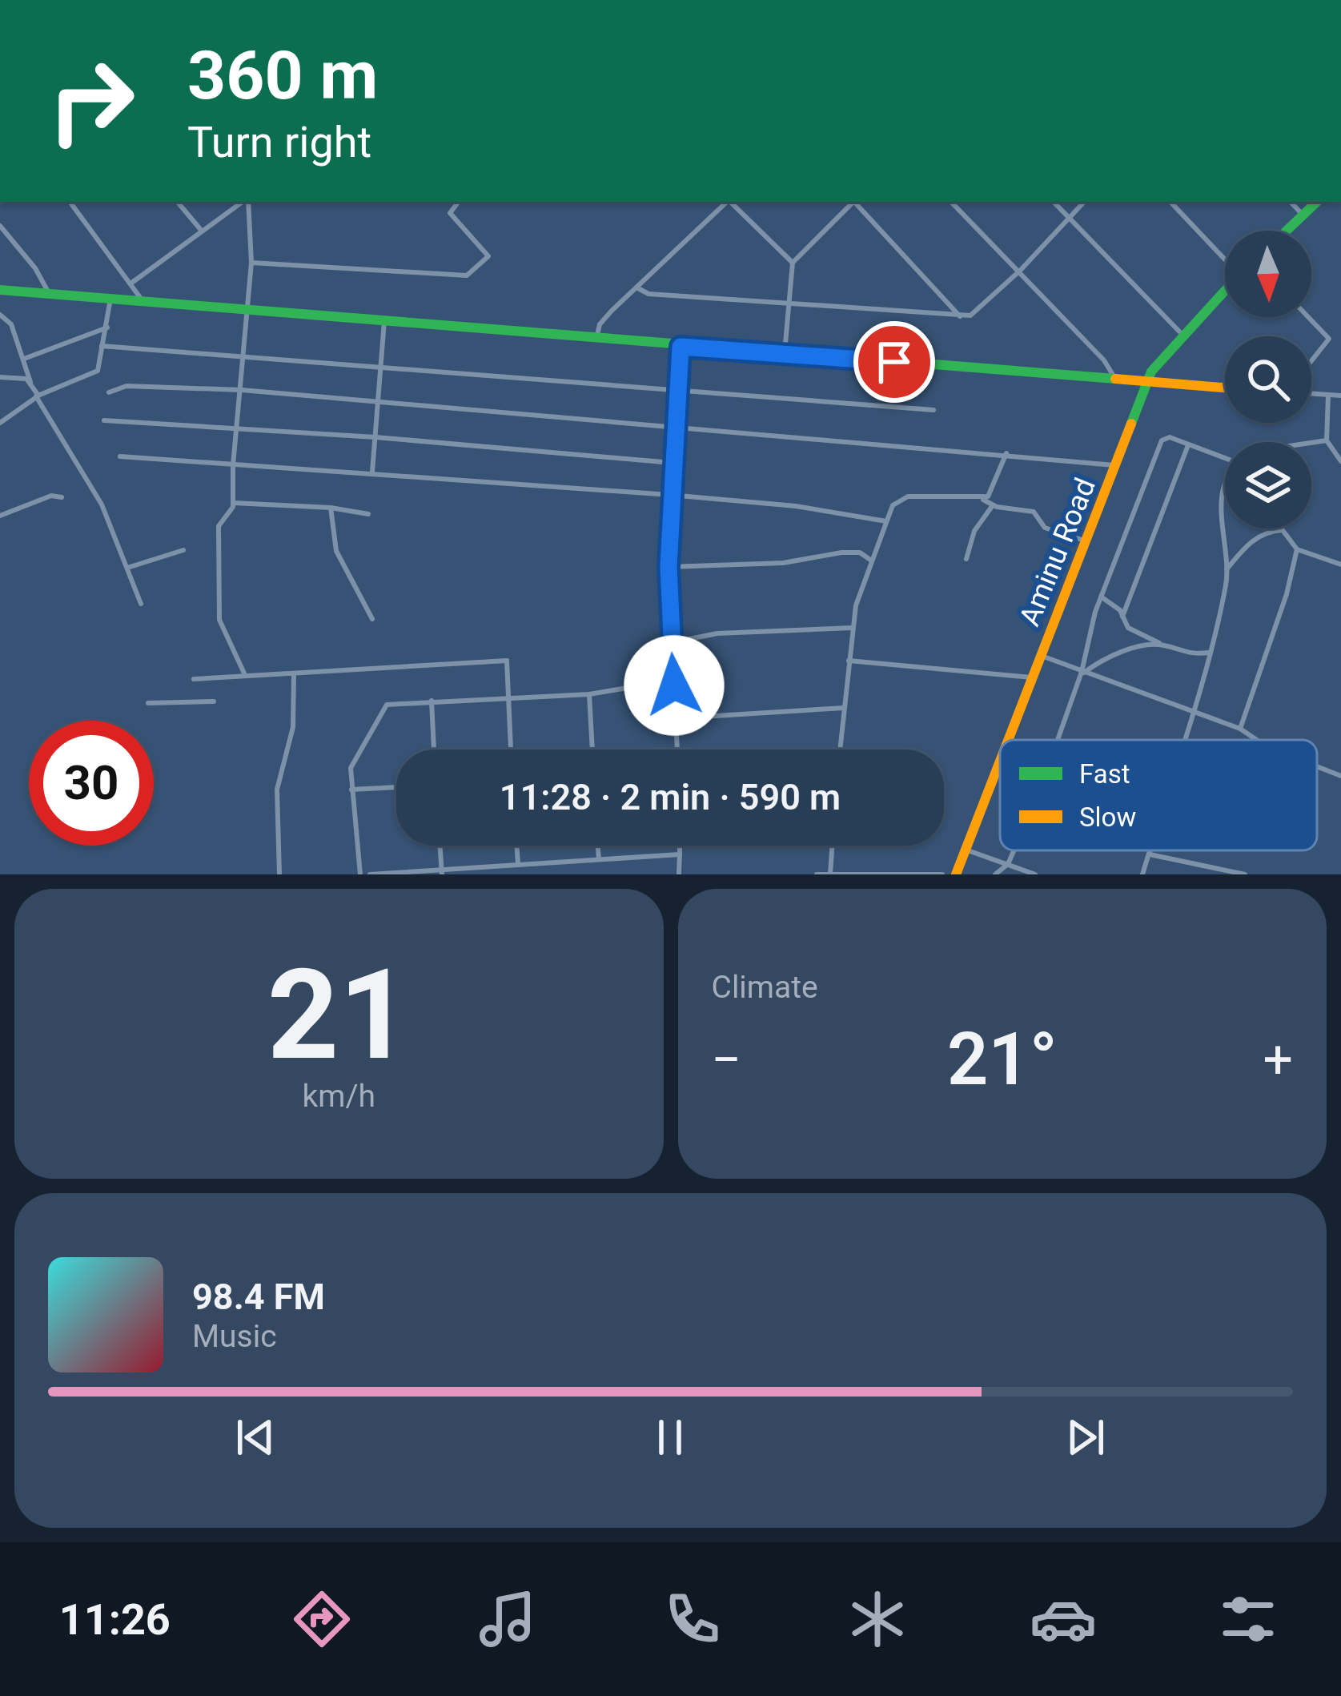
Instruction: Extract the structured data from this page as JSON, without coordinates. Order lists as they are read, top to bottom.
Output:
{
  "streets": {
    "street": ["Aminu Road"]
  },
  "legend": ["Fast", "Slow"],
  "north": "bottom",
  "page": {
    "turn": ["360 m", "Turn right"],
    "limit": "30",
    "trip": "11:28 · 2 min · 590 m",
    "tile": [
      ["21", "km/h"],
      "Climate"
    ],
    "heat": ["−", "21°", "+"],
    "song": ["98.4 FM", "Music"],
    "tabs": "11:26"
  }
}
